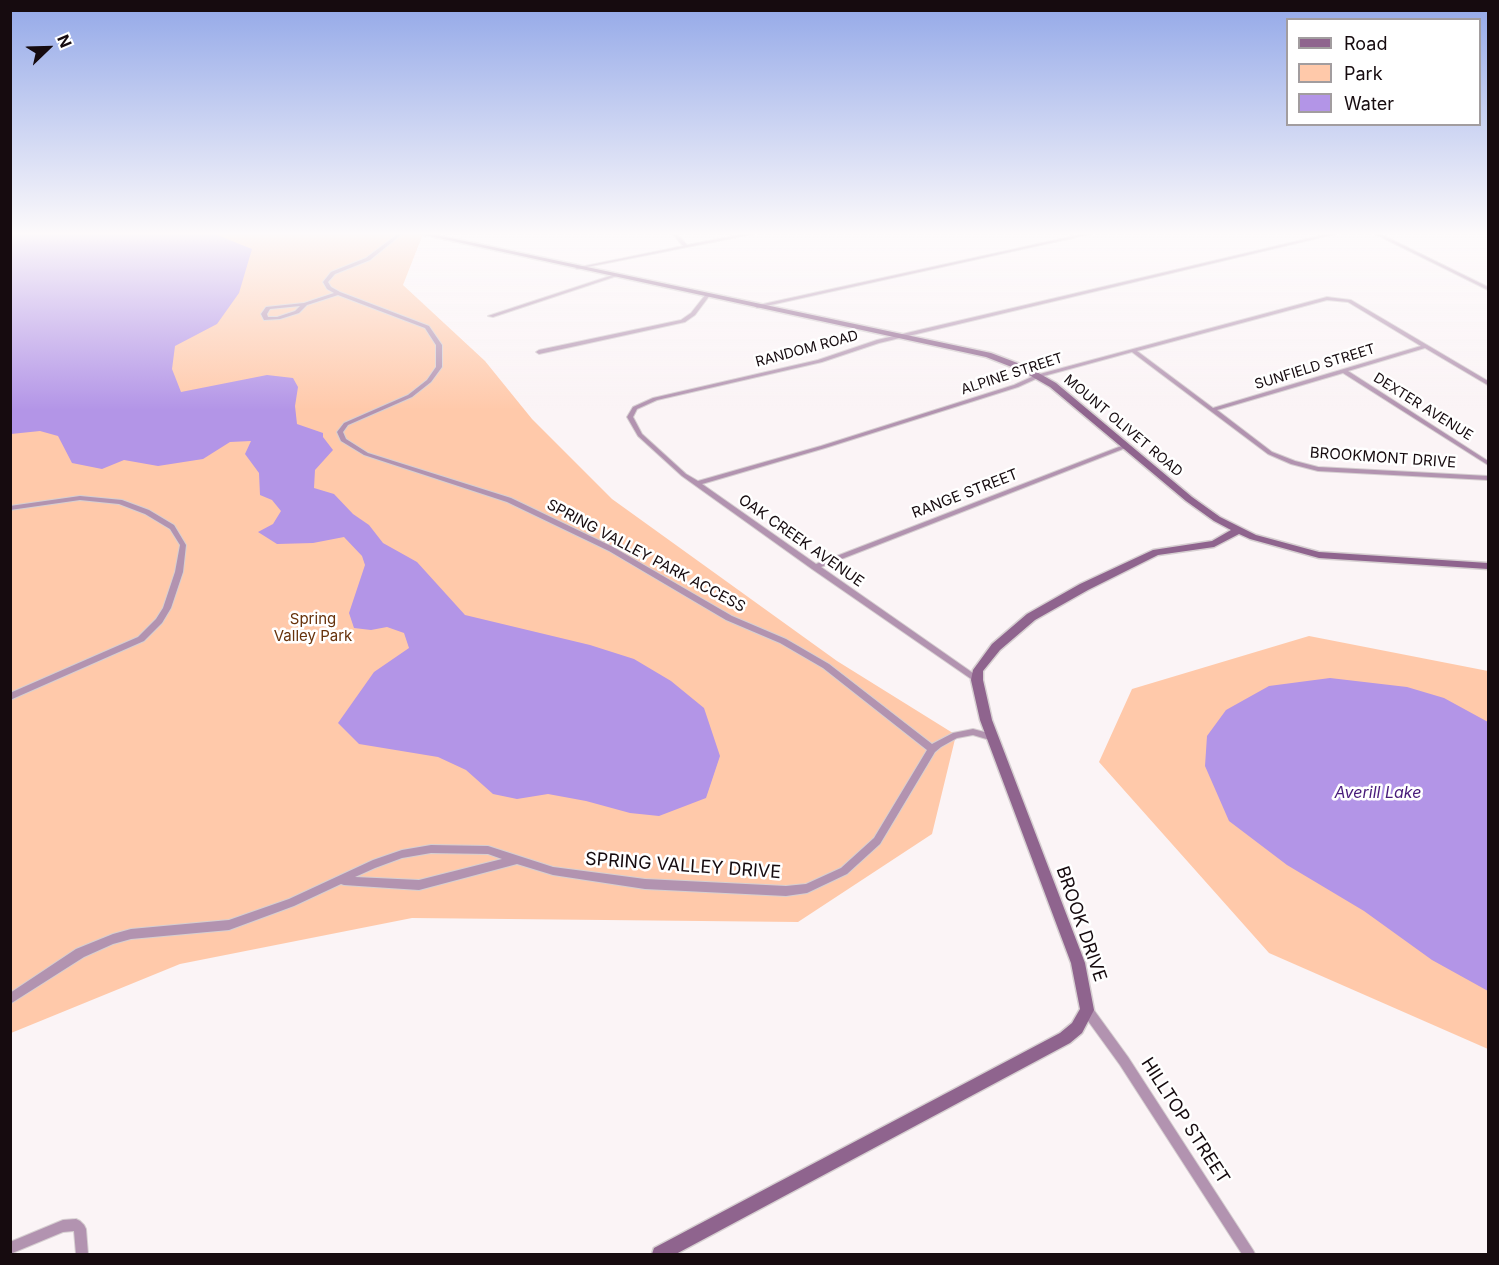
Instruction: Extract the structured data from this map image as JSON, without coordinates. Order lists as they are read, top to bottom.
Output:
{
  "streets": {
    "street": [
      "RANDOM ROAD",
      "SUNFIELD STREET",
      "ALPINE STREET",
      "DEXTER AVENUE",
      "MOUNT OLIVET ROAD",
      "BROOKMONT DRIVE",
      "RANGE STREET",
      "OAK CREEK AVENUE",
      "SPRING VALLEY PARK ACCESS",
      "SPRING VALLEY DRIVE",
      "BROOK DRIVE",
      "HILLTOP STREET"
    ]
  },
  "crossings": [
    ["RANDOM ROAD", "MOUNT OLIVET ROAD"],
    ["RANDOM ROAD", "OAK CREEK AVENUE"],
    ["SUNFIELD STREET", "ALPINE STREET"],
    ["SUNFIELD STREET", "DEXTER AVENUE"],
    ["SUNFIELD STREET", "BROOKMONT DRIVE"],
    ["ALPINE STREET", "MOUNT OLIVET ROAD"],
    ["ALPINE STREET", "BROOKMONT DRIVE"],
    ["ALPINE STREET", "OAK CREEK AVENUE"],
    ["MOUNT OLIVET ROAD", "RANGE STREET"],
    ["RANGE STREET", "OAK CREEK AVENUE"],
    ["OAK CREEK AVENUE", "BROOK DRIVE"],
    ["SPRING VALLEY PARK ACCESS", "SPRING VALLEY DRIVE"],
    ["BROOK DRIVE", "HILLTOP STREET"]
  ],
  "water": ["Averill Lake"],
  "parks": ["Spring Valley Park"],
  "legend": ["Road", "Park", "Water"],
  "north": "top right"
}
